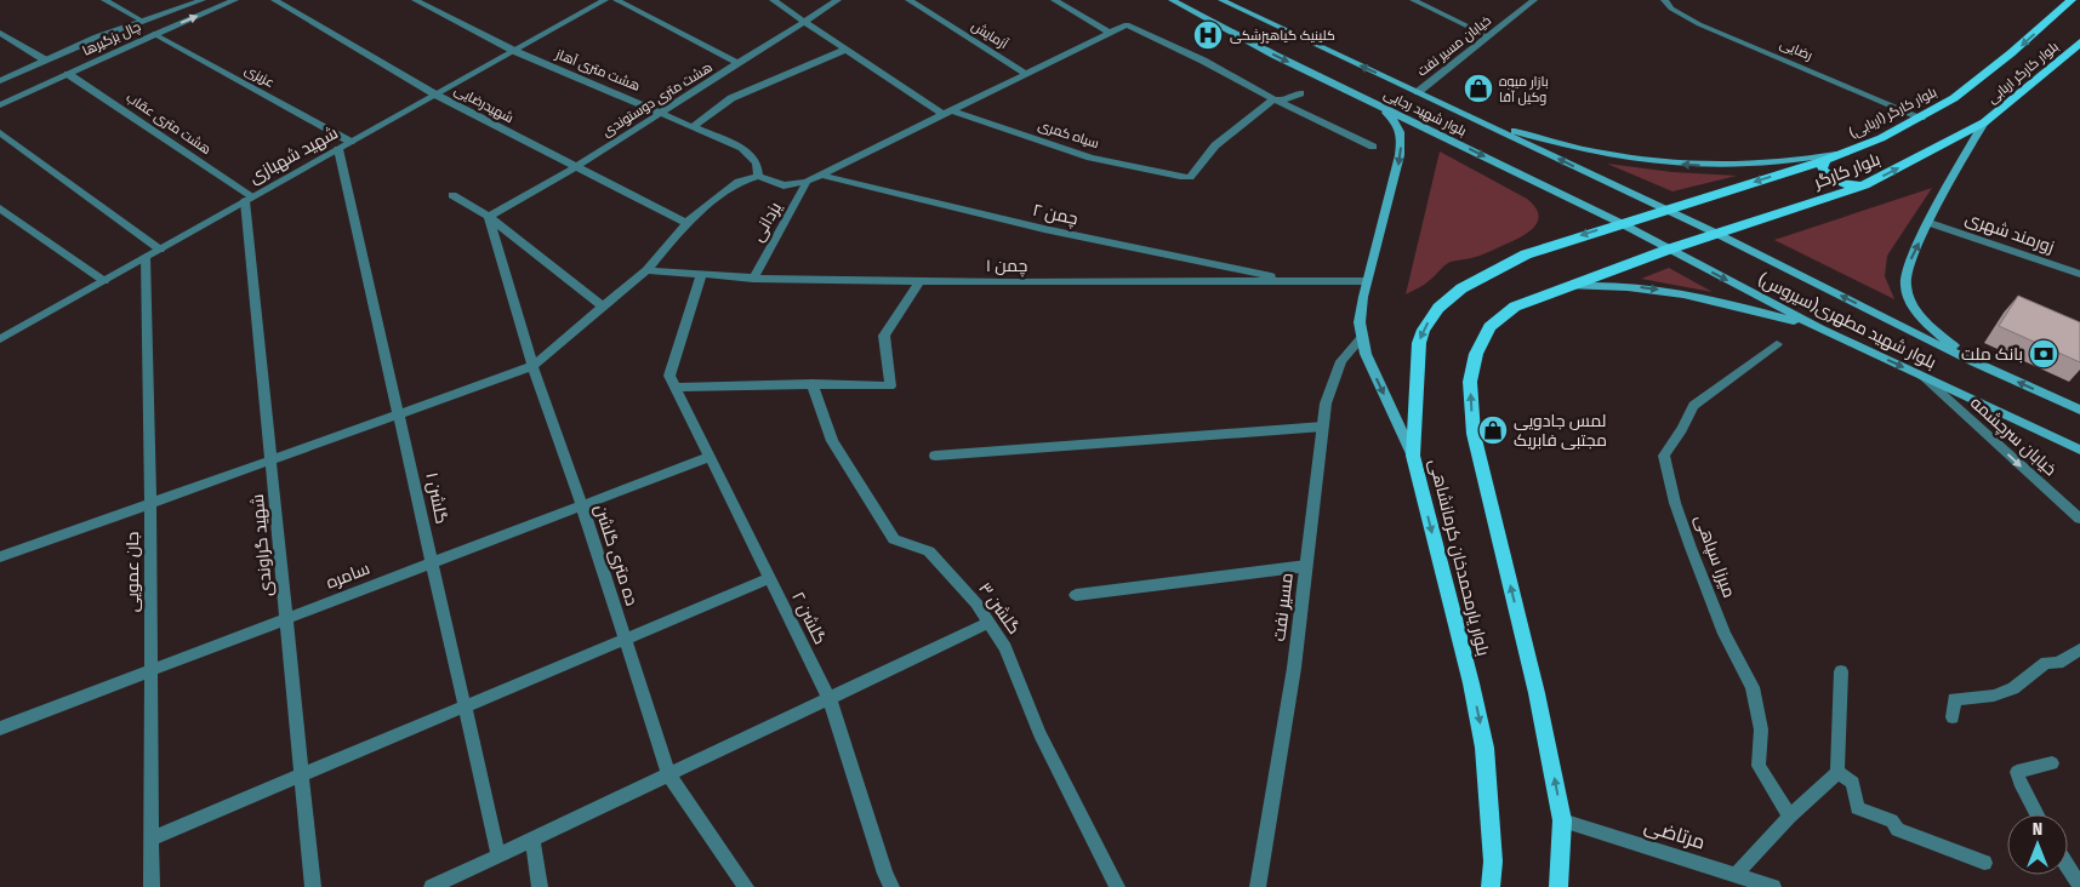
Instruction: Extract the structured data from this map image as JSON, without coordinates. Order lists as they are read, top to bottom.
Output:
{
  "streets": {
    "main road": [
      "بلوار کارگر اربابی",
      "بلوار شهید رجایی",
      "بلوار کارگر (اربابی)",
      "بلوار کارگر",
      "بلوار شهید مطهری(سیروس)",
      "بلوار یارمحمدخان کرمانشاهی"
    ],
    "street": [
      "آزمایش",
      "چال بزگیرها",
      "خیابان مسیر نفت",
      "رضایی",
      "هشت متری آهاز",
      "عزیزی",
      "هشت متری دوستوندی",
      "شهیدرضایی",
      "هشت متری عقاب",
      "سیاه کمری",
      "شهید شهبازی",
      "چمن ۲",
      "یزدانی",
      "زورمند شهری",
      "چمن ۱",
      "خیابان سرچشمه",
      "گلشن ۱",
      "شهید گراوندی",
      "ده متری گلشن",
      "میرزا سپاهی",
      "جان عمویی",
      "سامره",
      "مسیر نفت",
      "گلشن ۳",
      "گلشن ۲",
      "مرتاضی"
    ]
  },
  "crossings": [
    ["چال بزگیرها", "عزیزی"],
    ["چال بزگیرها", "هشت متری عقاب"],
    ["خیابان مسیر نفت", "بلوار شهید رجایی"],
    ["رضایی", "بلوار کارگر (اربابی)"],
    ["هشت متری آهاز", "هشت متری دوستوندی"],
    ["هشت متری آهاز", "شهید شهبازی"],
    ["بلوار کارگر اربابی", "بلوار کارگر"],
    ["عزیزی", "شهید شهبازی"],
    ["هشت متری دوستوندی", "شهیدرضایی"],
    ["هشت متری دوستوندی", "سیاه کمری"],
    ["هشت متری دوستوندی", "ده متری گلشن"],
    ["شهیدرضایی", "شهید شهبازی"],
    ["بلوار شهید رجایی", "بلوار کارگر (اربابی)"],
    ["بلوار شهید رجایی", "بلوار کارگر"],
    ["بلوار شهید رجایی", "بلوار شهید مطهری(سیروس)"],
    ["بلوار شهید رجایی", "بلوار یارمحمدخان کرمانشاهی"],
    ["بلوار کارگر (اربابی)", "بلوار یارمحمدخان کرمانشاهی"],
    ["هشت متری عقاب", "شهید شهبازی"],
    ["هشت متری عقاب", "شهید گراوندی"],
    ["شهید شهبازی", "گلشن ۱"],
    ["شهید شهبازی", "شهید گراوندی"],
    ["شهید شهبازی", "جان عمویی"],
    ["بلوار کارگر", "بلوار شهید مطهری(سیروس)"],
    ["چمن ۲", "چمن ۱"],
    ["یزدانی", "چمن ۱"],
    ["بلوار شهید مطهری(سیروس)", "خیابان سرچشمه"],
    ["گلشن ۱", "سامره"],
    ["شهید گراوندی", "سامره"],
    ["ده متری گلشن", "سامره"],
    ["جان عمویی", "سامره"],
    ["سامره", "گلشن ۲"]
  ],
  "one_way": [
    "بلوار کارگر (اربابی)",
    "بلوار کارگر",
    "خیابان سرچشمه",
    "بلوار یارمحمدخان کرمانشاهی"
  ],
  "places": {
    "hospital": ["کلینیک گیاهپزشکی"],
    "shop": ["بازار میوه وکیل آقا", "لمس جادویی مجتبی فابریک"],
    "bank": ["بانک ملت"]
  },
  "north": "top"
}
